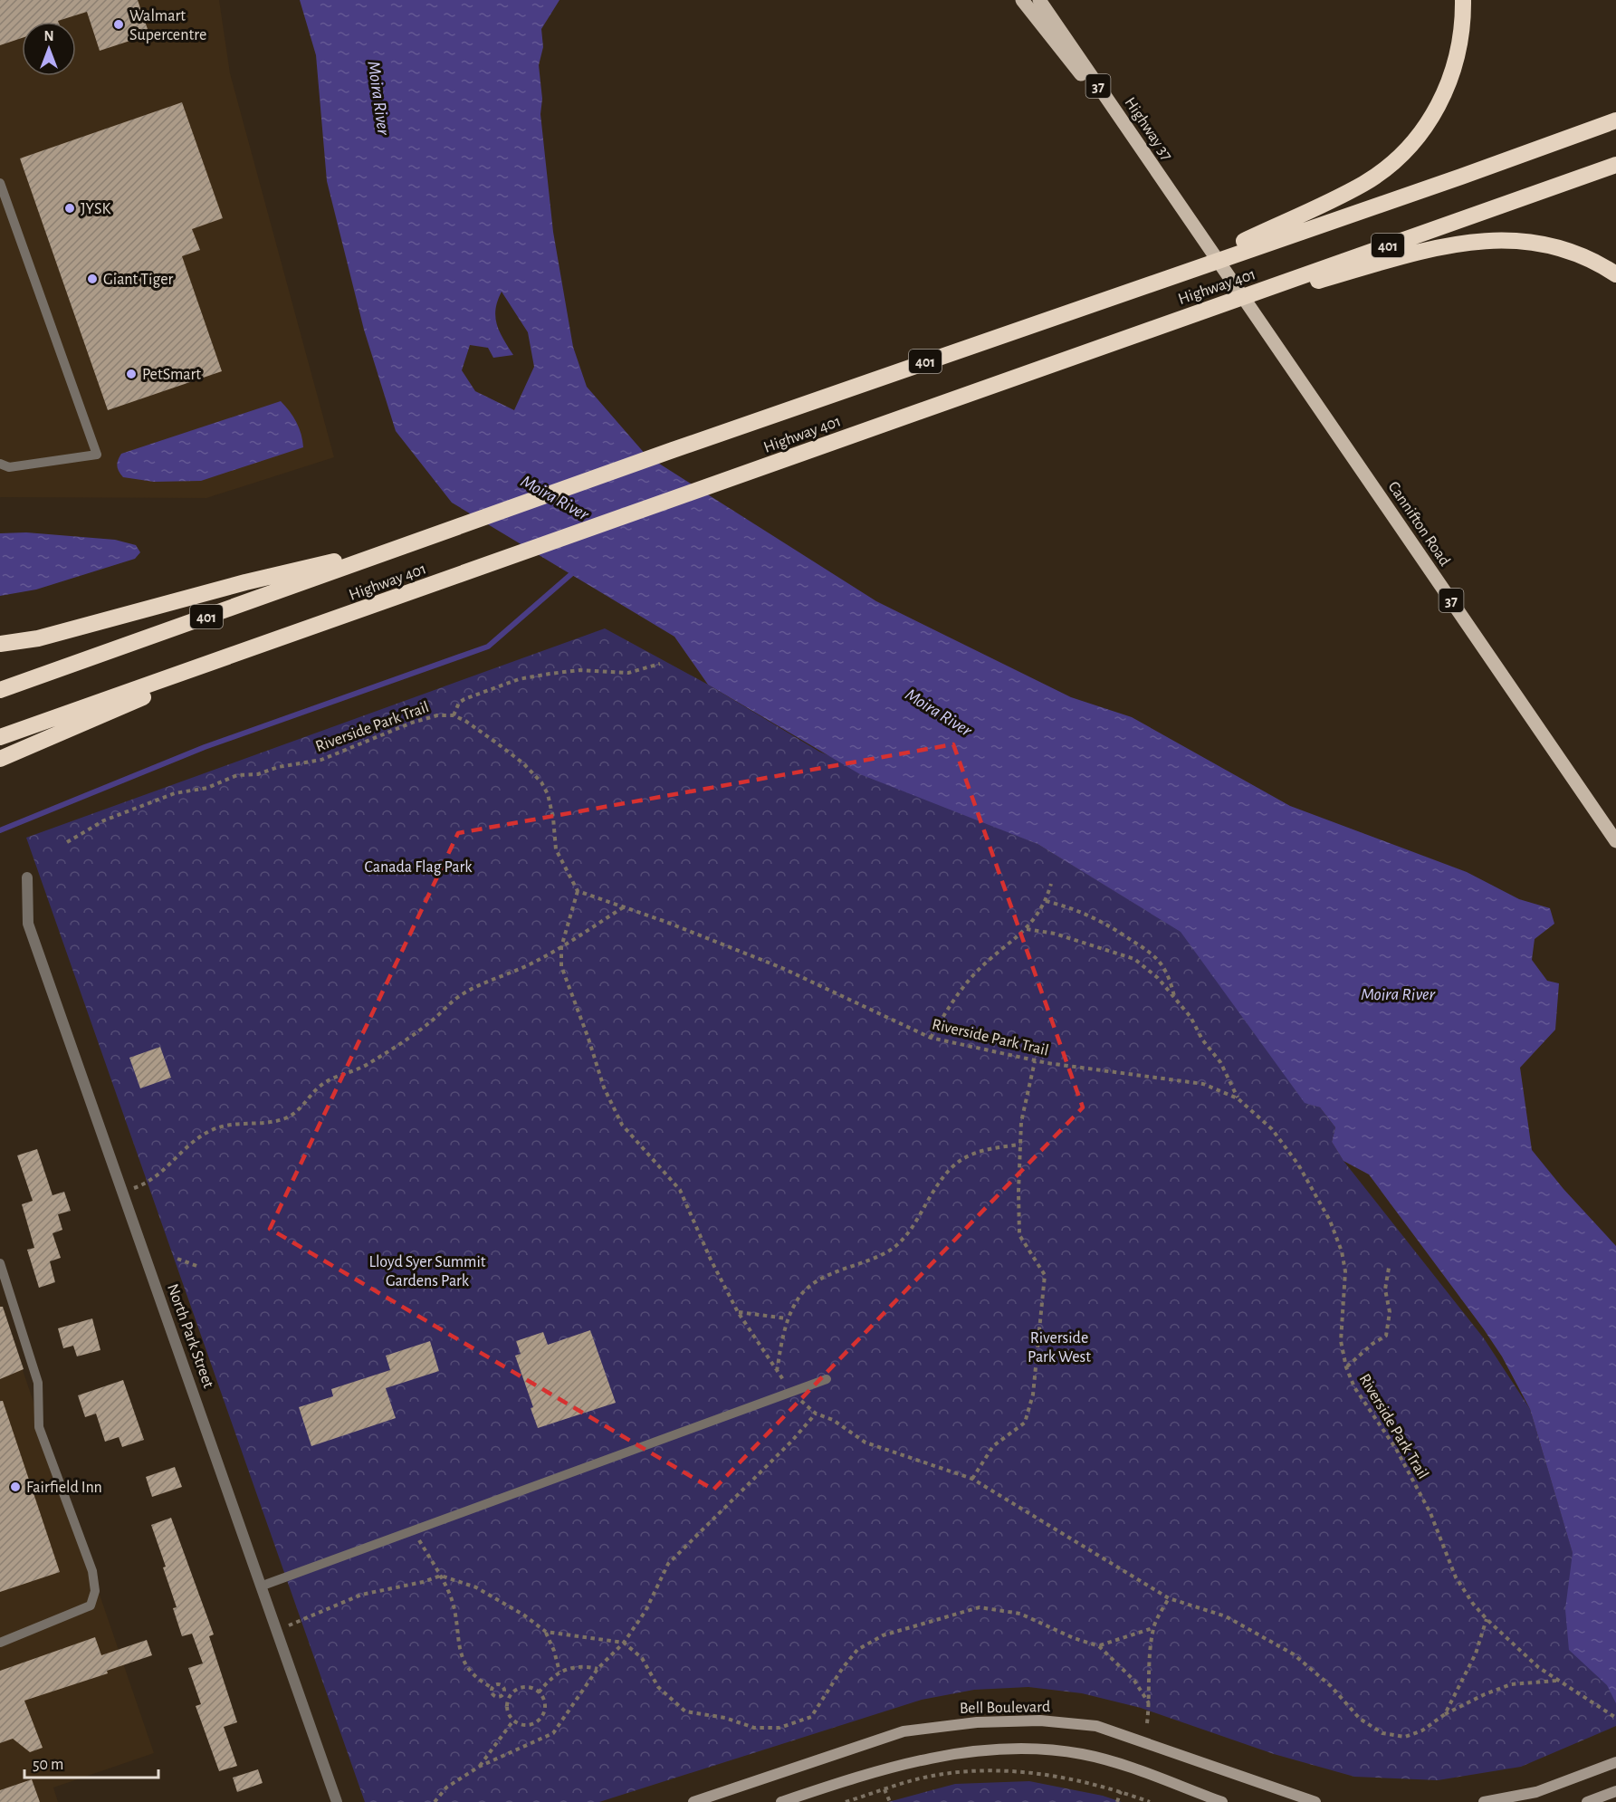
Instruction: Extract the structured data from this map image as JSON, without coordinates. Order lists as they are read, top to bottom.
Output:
{
  "streets": {
    "highway": ["401", "Highway 401"],
    "main road": [
      "37",
      "Highway 37",
      "Cannifton Road",
      "Bell Boulevard"
    ],
    "street": ["North Park Street"],
    "path": ["Riverside Park Trail"]
  },
  "crossings": [
    ["Highway 37", "Cannifton Road"]
  ],
  "water": ["Moira River"],
  "parks": ["Canada Flag Park", "Lloyd Syer Summit Gardens Park", "Riverside Park West"],
  "places": [
    "Walmart Supercentre",
    "JYSK",
    "Giant Tiger",
    "PetSmart",
    "Fairfield Inn"
  ],
  "scale_bar": "50 m",
  "north": "top"
}
